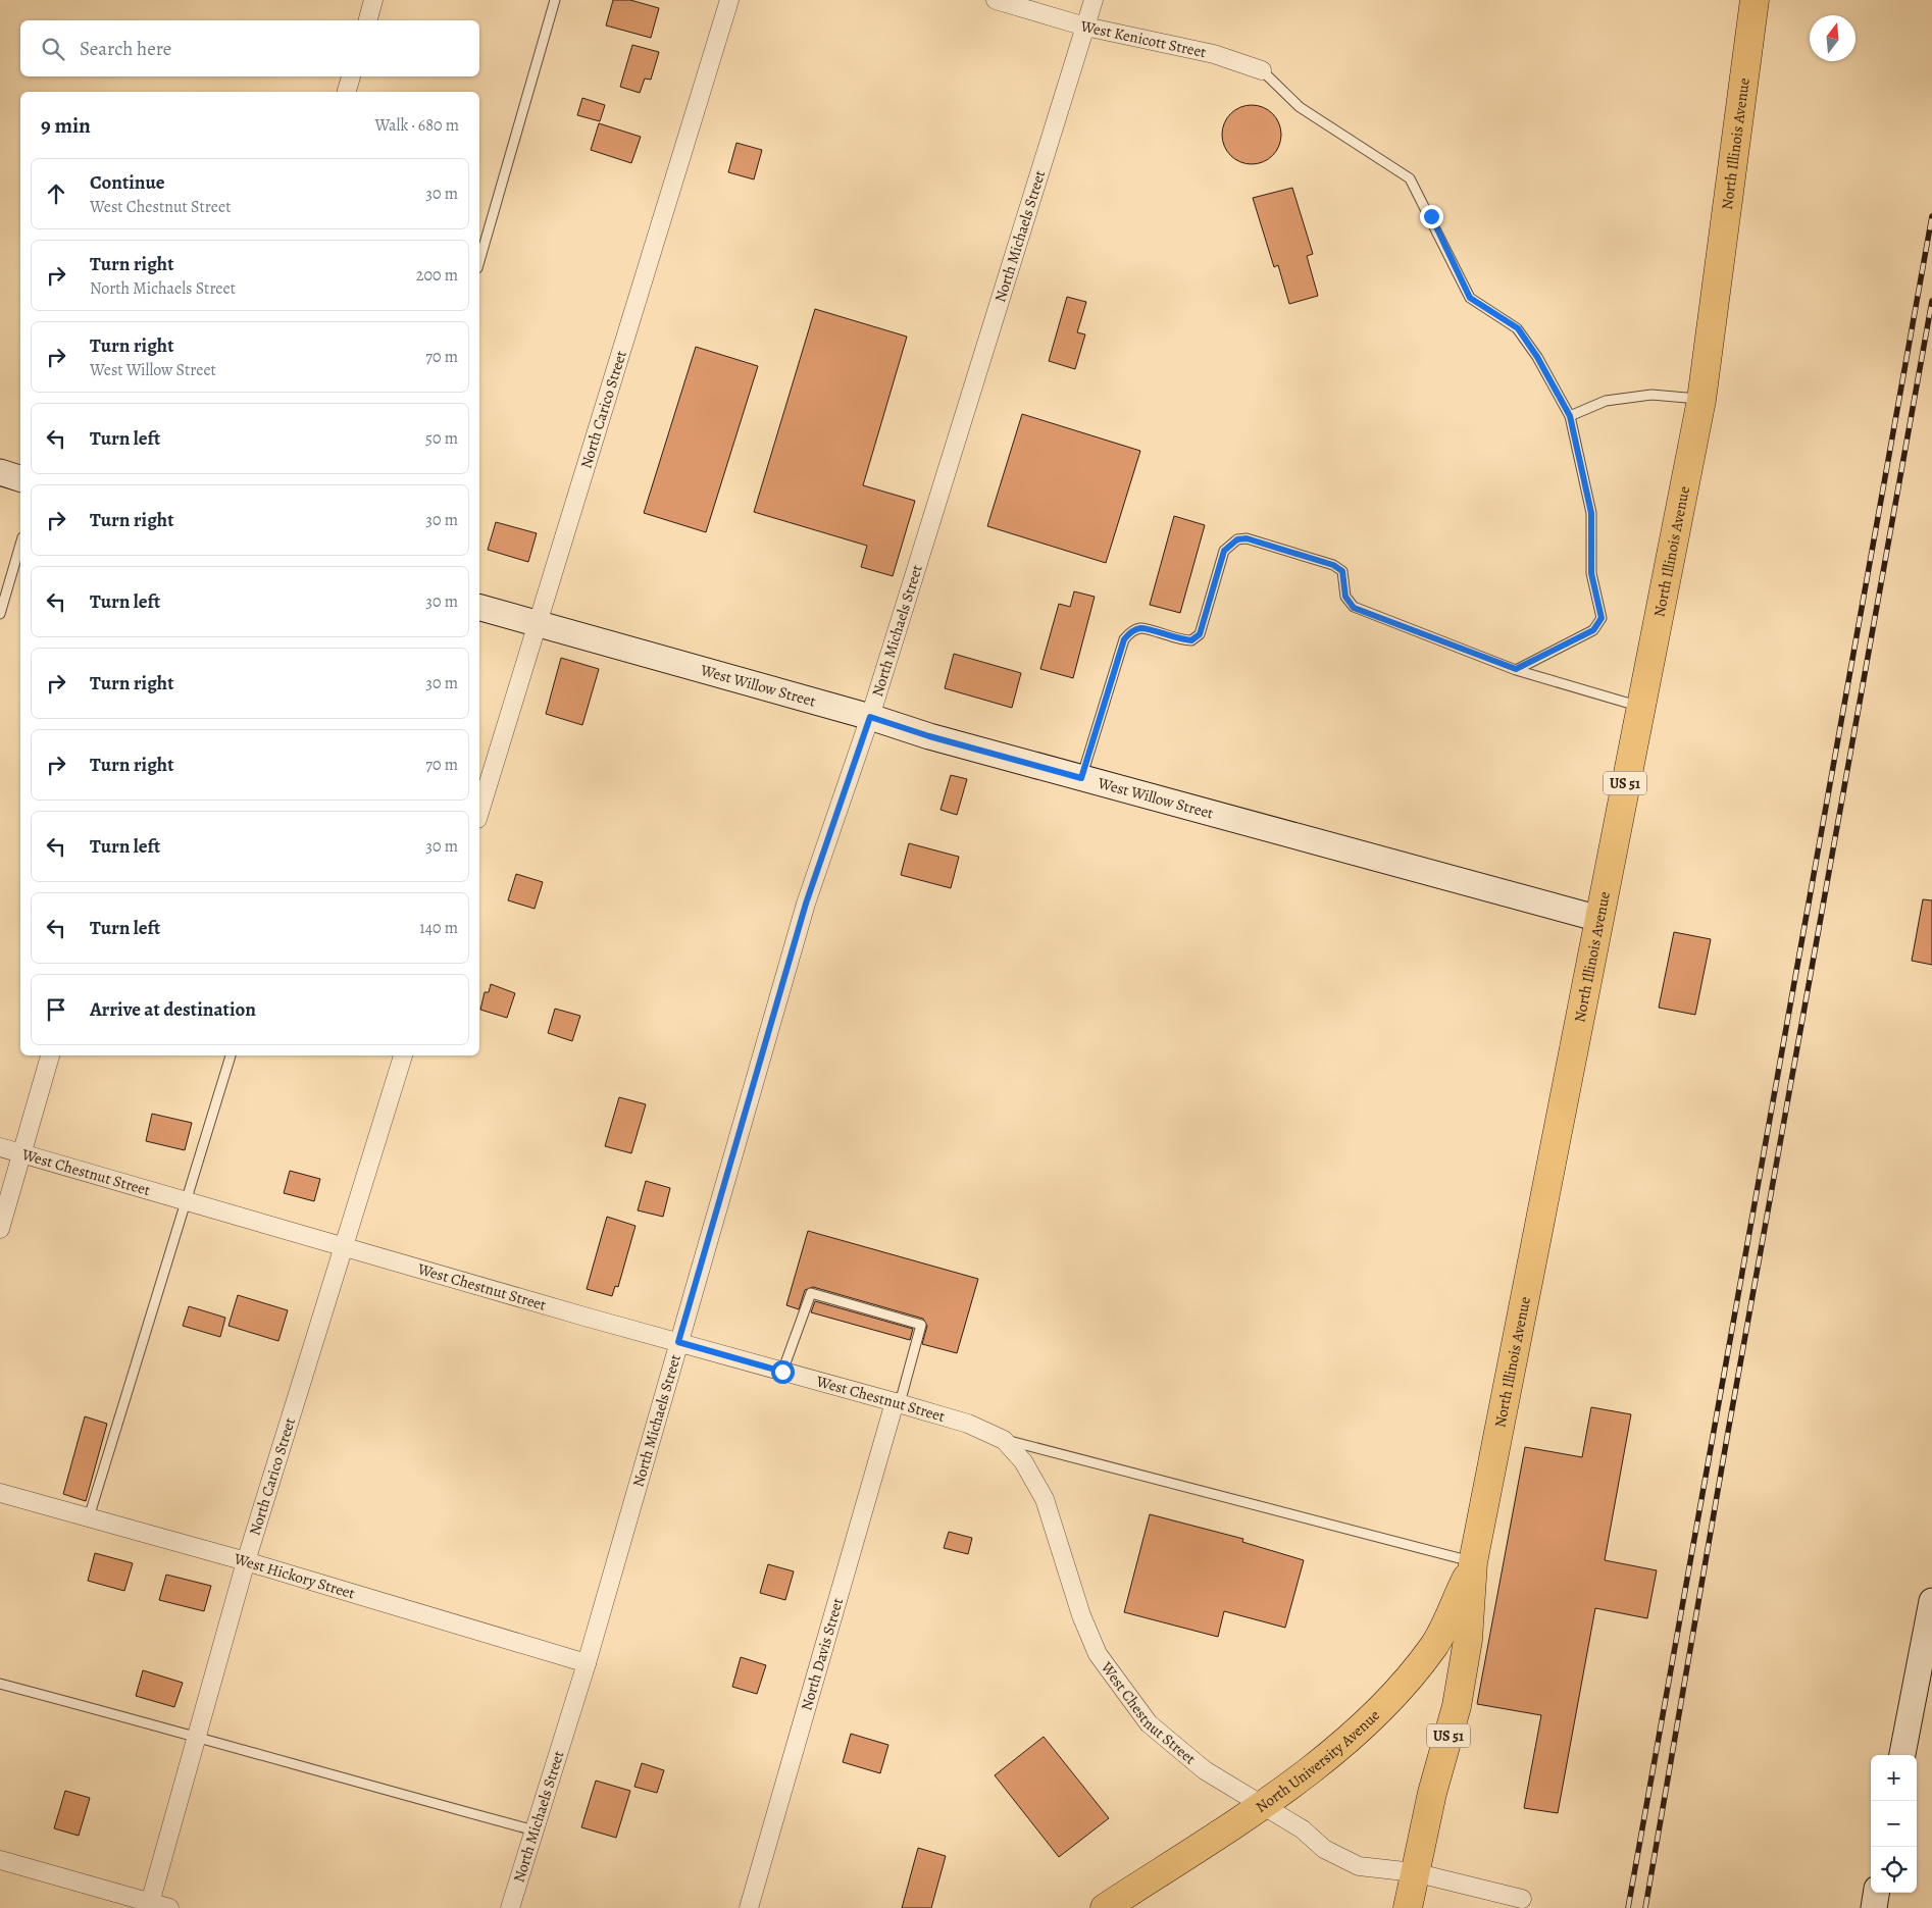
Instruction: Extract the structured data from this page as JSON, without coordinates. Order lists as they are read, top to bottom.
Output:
{
  "streets": {
    "main road": ["North Illinois Avenue", "US 51", "North University Avenue"],
    "street": [
      "West Kenicott Street",
      "North Michaels Street",
      "North Carico Street",
      "West Willow Street",
      "West Chestnut Street",
      "West Hickory Street",
      "North Davis Street"
    ]
  },
  "crossings": [
    ["West Kenicott Street", "North Michaels Street"],
    ["North Illinois Avenue", "West Willow Street"],
    ["North Illinois Avenue", "West Chestnut Street"],
    ["North Illinois Avenue", "North University Avenue"],
    ["North Michaels Street", "West Willow Street"],
    ["North Michaels Street", "West Chestnut Street"],
    ["North Michaels Street", "West Hickory Street"],
    ["North Carico Street", "West Willow Street"],
    ["North Carico Street", "West Chestnut Street"],
    ["North Carico Street", "West Hickory Street"],
    ["West Chestnut Street", "North Davis Street"],
    ["West Chestnut Street", "North University Avenue"]
  ],
  "north": "top",
  "page": {
    "search": "Search here",
    "heading": ["9 min", "Walk · 680 m"],
    "list": [
      ["Continue", "West Chestnut Street", "30 m"],
      ["Turn right", "North Michaels Street", "200 m"],
      ["Turn right", "West Willow Street", "70 m"],
      ["Turn left", "50 m"],
      ["Turn right", "30 m"],
      ["Turn left", "30 m"],
      ["Turn right", "30 m"],
      ["Turn right", "70 m"],
      ["Turn left", "30 m"],
      ["Turn left", "140 m"],
      "Arrive at destination"
    ],
    "map_buttons": ["+", "−"]
  }
}
